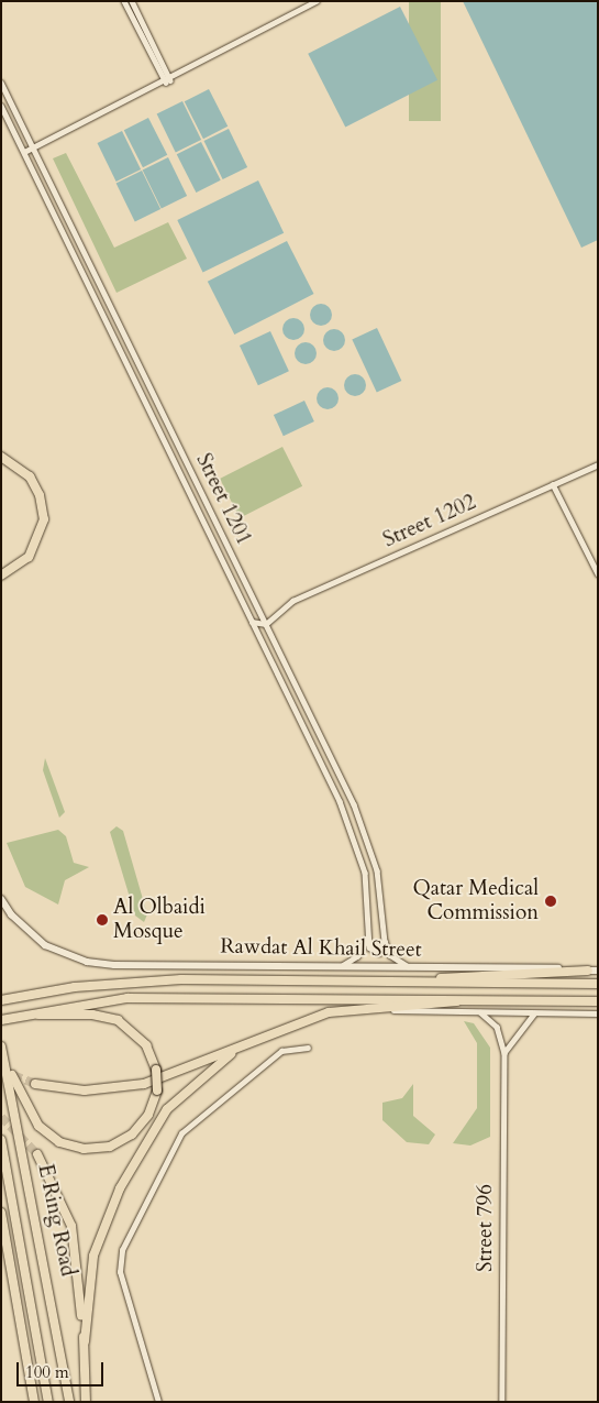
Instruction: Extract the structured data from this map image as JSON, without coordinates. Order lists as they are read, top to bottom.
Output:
{
  "streets": {
    "highway": ["Rawdat Al Khail Street", "E Ring Road"],
    "street": ["Street 1201", "Street 1202", "Street 796"]
  },
  "crossings": [
    ["Street 1201", "Street 1202"]
  ],
  "places": ["Qatar Medical Commission", "Al Olbaidi Mosque"],
  "scale_bar": "100 m"
}
